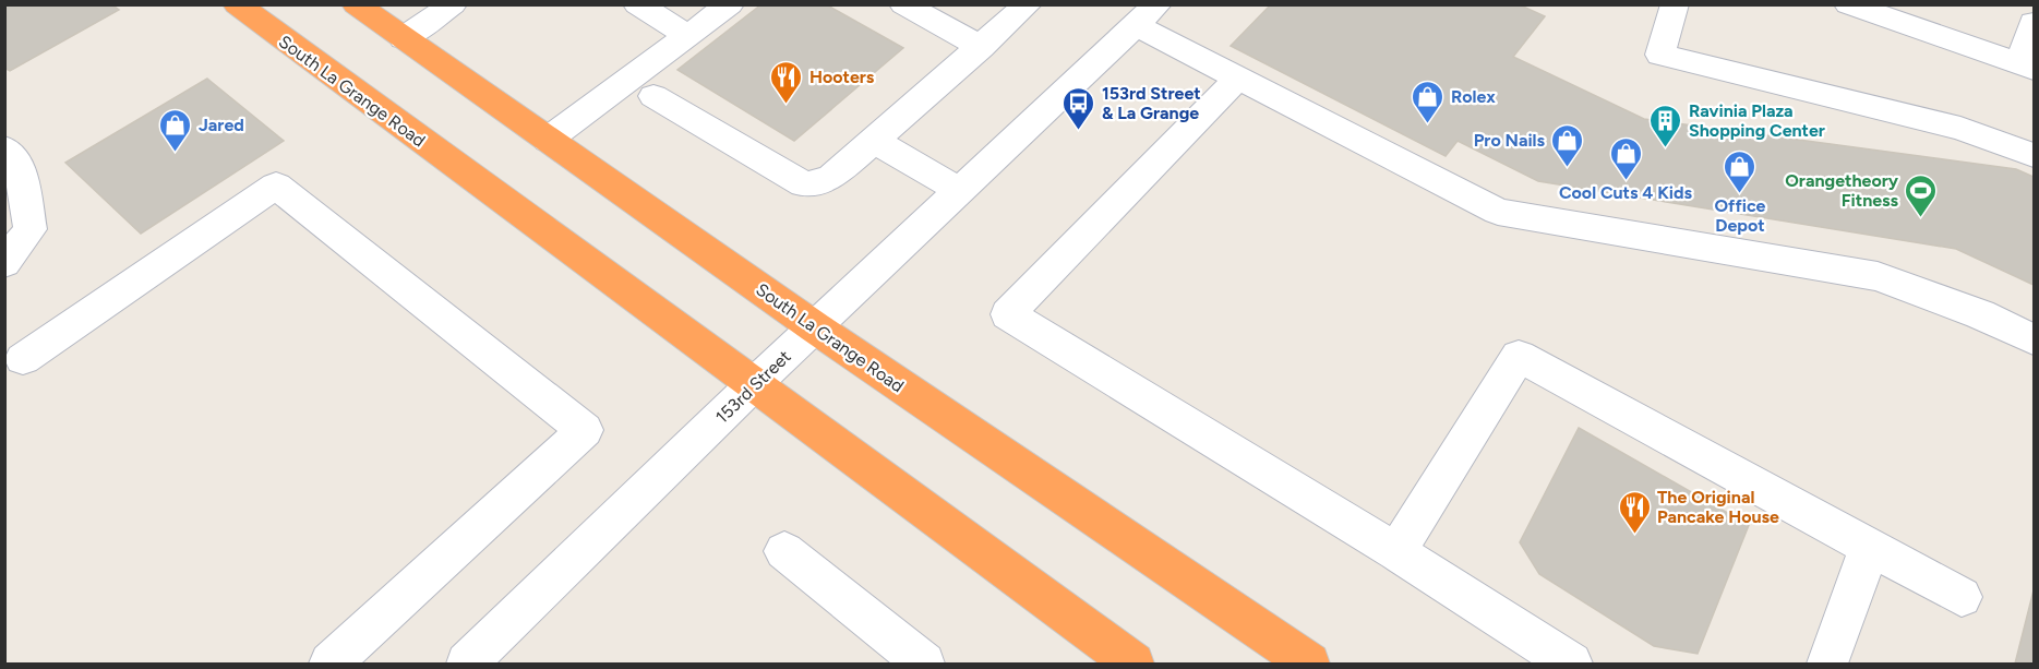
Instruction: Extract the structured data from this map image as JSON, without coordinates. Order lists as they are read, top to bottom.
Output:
{
  "streets": {
    "highway": ["South La Grange Road"],
    "street": ["153rd Street"]
  },
  "crossings": [
    ["South La Grange Road", "153rd Street"]
  ],
  "places": {
    "restaurant": ["Hooters", "The Original Pancake House"],
    "shop": [
      "Rolex",
      "Jared",
      "Pro Nails",
      "Cool Cuts 4 Kids",
      "Office Depot"
    ],
    "bus stop": ["153rd Street & La Grange"],
    "building": ["Ravinia Plaza Shopping Center"],
    "sports": ["Orangetheory Fitness"]
  }
}
